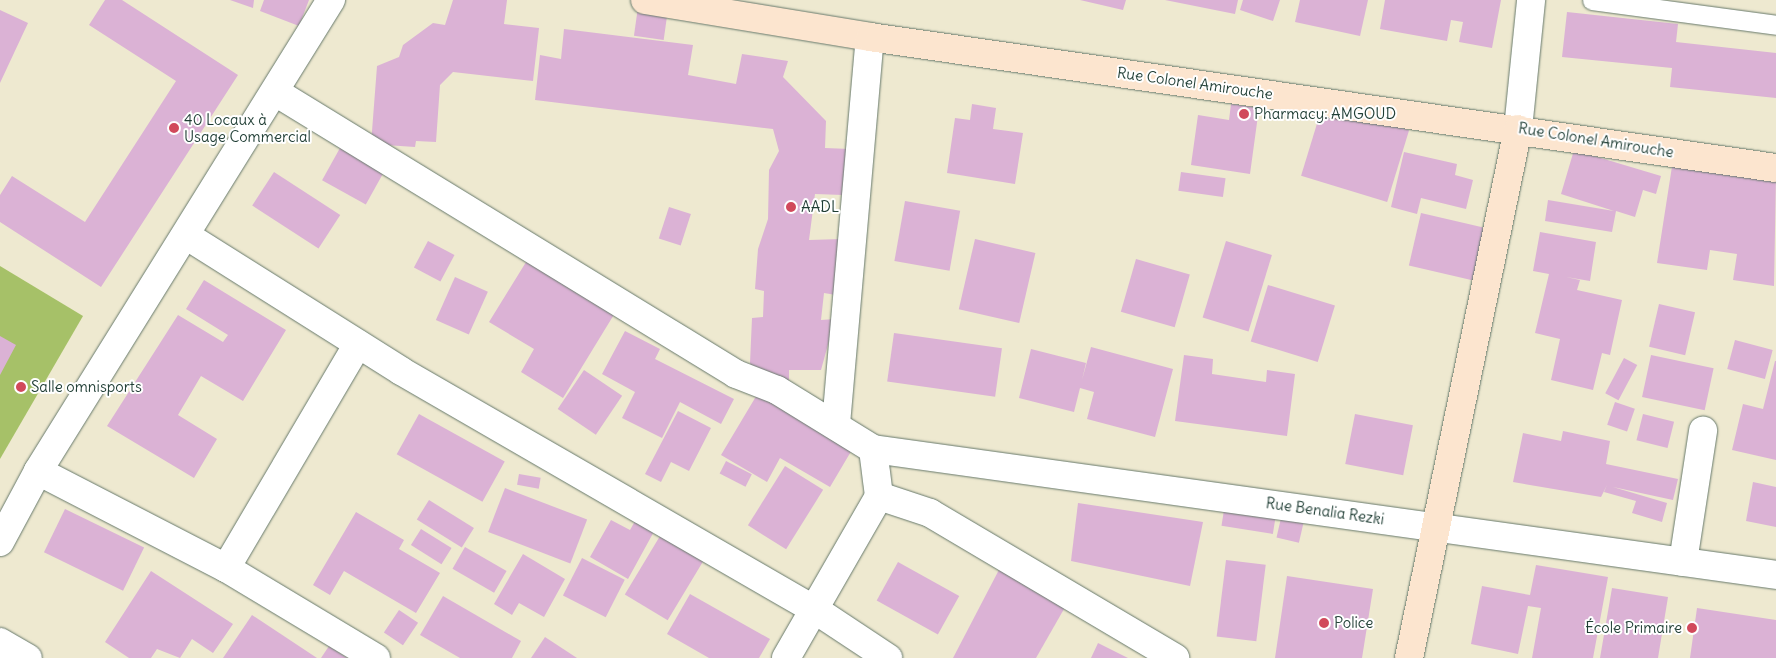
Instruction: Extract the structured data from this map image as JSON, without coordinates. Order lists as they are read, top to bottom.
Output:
{
  "streets": {
    "main road": ["Rue Colonel Amirouche"],
    "street": ["Rue Benalia Rezki"]
  },
  "places": [
    "Pharmacy: AMGOUD",
    "40 Locaux à Usage Commercial",
    "AADL",
    "Salle omnisports",
    "Police",
    "École Primaire"
  ]
}
